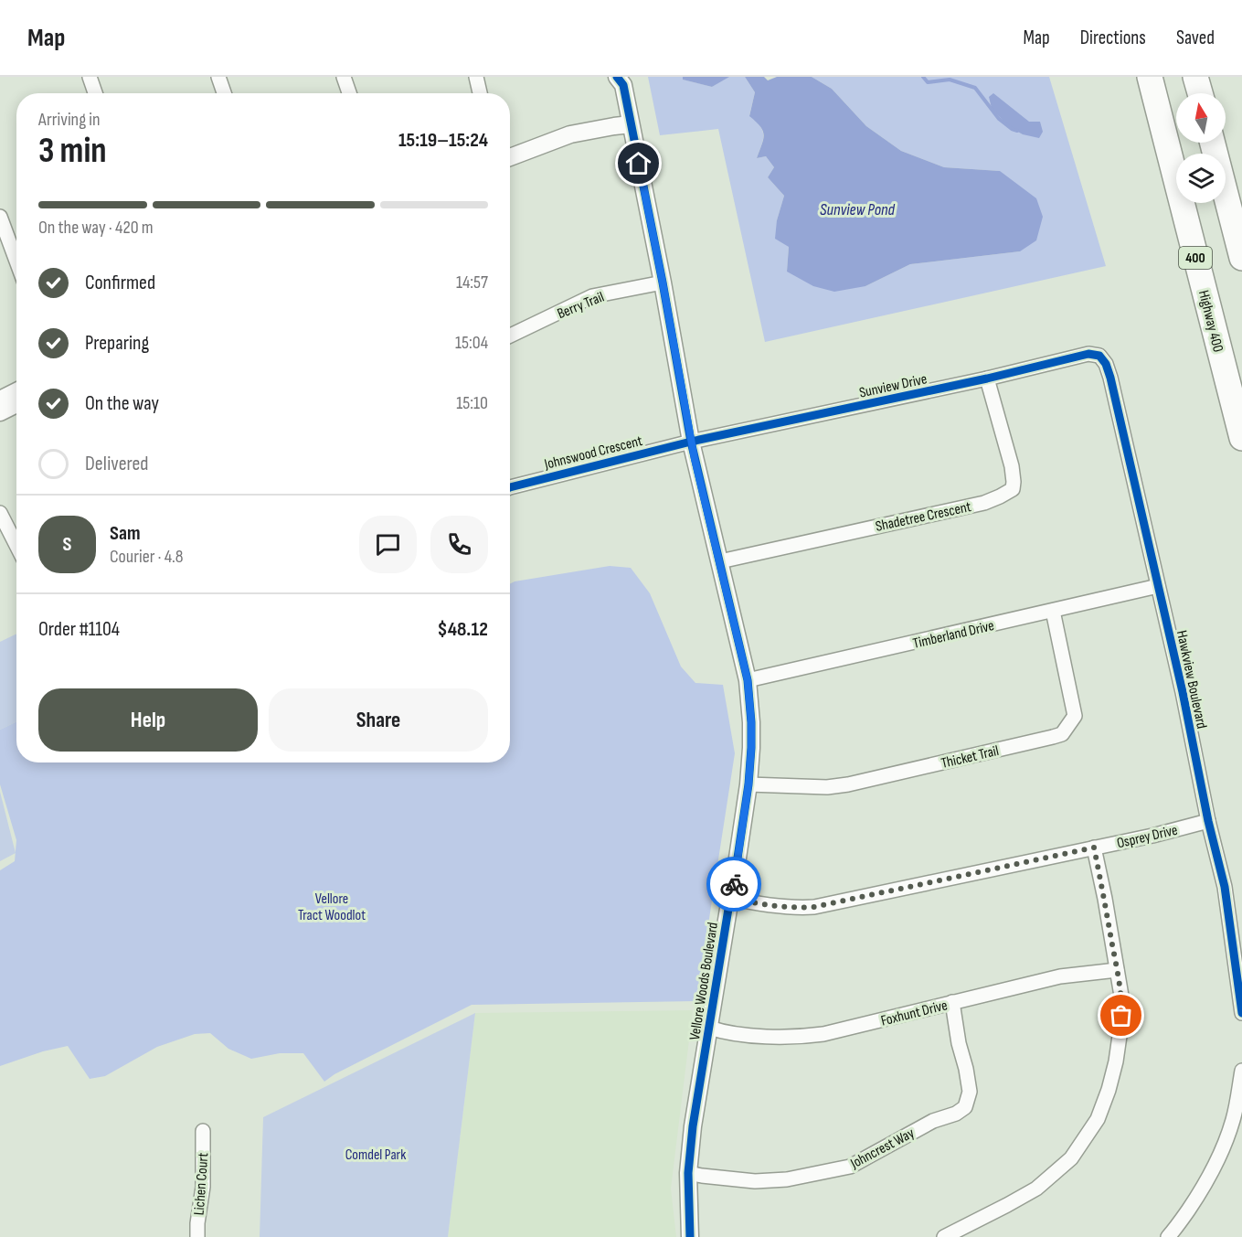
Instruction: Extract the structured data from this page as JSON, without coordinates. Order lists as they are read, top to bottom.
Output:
{
  "streets": {
    "highway": ["400", "Highway 400"],
    "street": [
      "Berry Trail",
      "Sunview Drive",
      "Johnswood Crescent",
      "Shadetree Crescent",
      "Timberland Drive",
      "Hawkview Boulevard",
      "Thicket Trail",
      "Osprey Drive",
      "Vellore Woods Boulevard",
      "Foxhunt Drive",
      "Johncrest Way",
      "Lichen Court"
    ]
  },
  "crossings": [
    ["Berry Trail", "Vellore Woods Boulevard"],
    ["Sunview Drive", "Johnswood Crescent"],
    ["Sunview Drive", "Shadetree Crescent"],
    ["Sunview Drive", "Hawkview Boulevard"],
    ["Sunview Drive", "Vellore Woods Boulevard"],
    ["Johnswood Crescent", "Vellore Woods Boulevard"],
    ["Shadetree Crescent", "Vellore Woods Boulevard"],
    ["Timberland Drive", "Hawkview Boulevard"],
    ["Timberland Drive", "Thicket Trail"],
    ["Timberland Drive", "Vellore Woods Boulevard"],
    ["Hawkview Boulevard", "Osprey Drive"],
    ["Thicket Trail", "Vellore Woods Boulevard"],
    ["Osprey Drive", "Vellore Woods Boulevard"],
    ["Vellore Woods Boulevard", "Foxhunt Drive"],
    ["Vellore Woods Boulevard", "Johncrest Way"],
    ["Foxhunt Drive", "Johncrest Way"]
  ],
  "water": ["Sunview Pond"],
  "parks": ["Vellore Tract Woodlot", "Comdel Park"],
  "north": "top",
  "page": {
    "header": "Map",
    "nav": ["Map", "Directions", "Saved"],
    "heading": ["3 min", "Arriving in", "15:19–15:24"],
    "panel": [
      "Sam",
      "Courier · 4.8",
      "Order #1104",
      "$48.12"
    ],
    "bar": "On the way · 420 m",
    "list": [
      ["Confirmed", "14:57"],
      ["Preparing", "15:04"],
      ["On the way", "15:10"],
      "Delivered"
    ],
    "round": "S",
    "buttons": ["Help", "Share"]
  }
}
